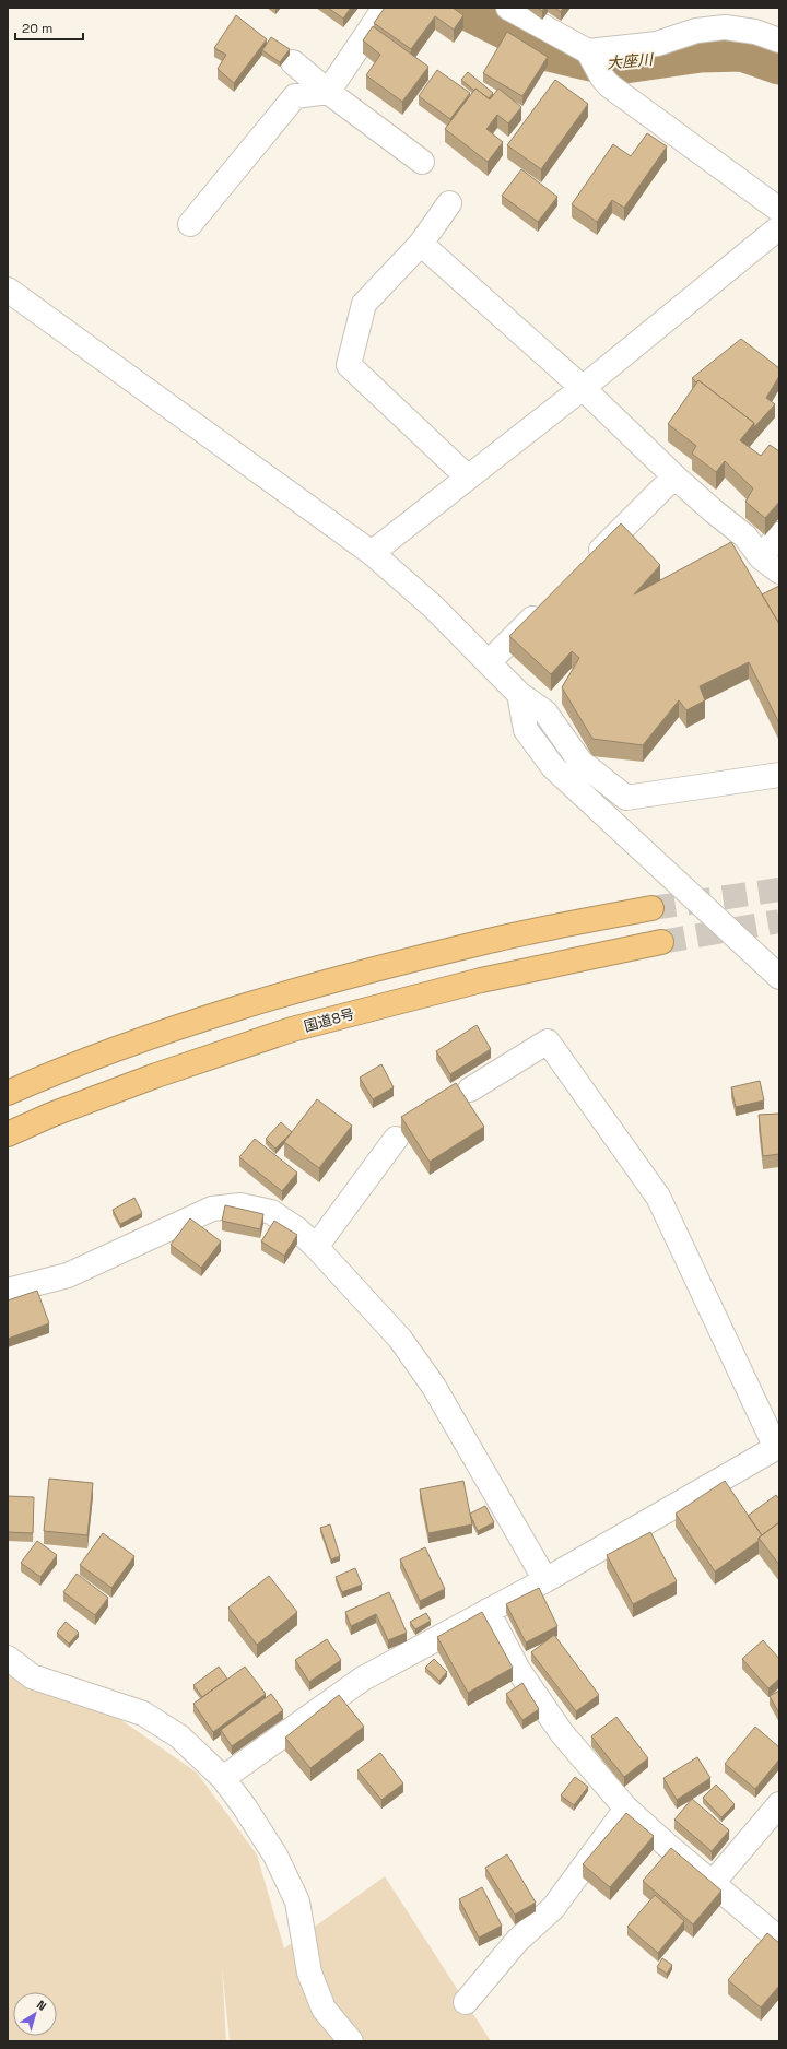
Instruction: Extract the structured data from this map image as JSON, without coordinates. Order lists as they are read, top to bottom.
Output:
{
  "streets": {
    "highway": ["国道8号"]
  },
  "water": ["大座川"],
  "scale_bar": "20 m",
  "north": "top right"
}
